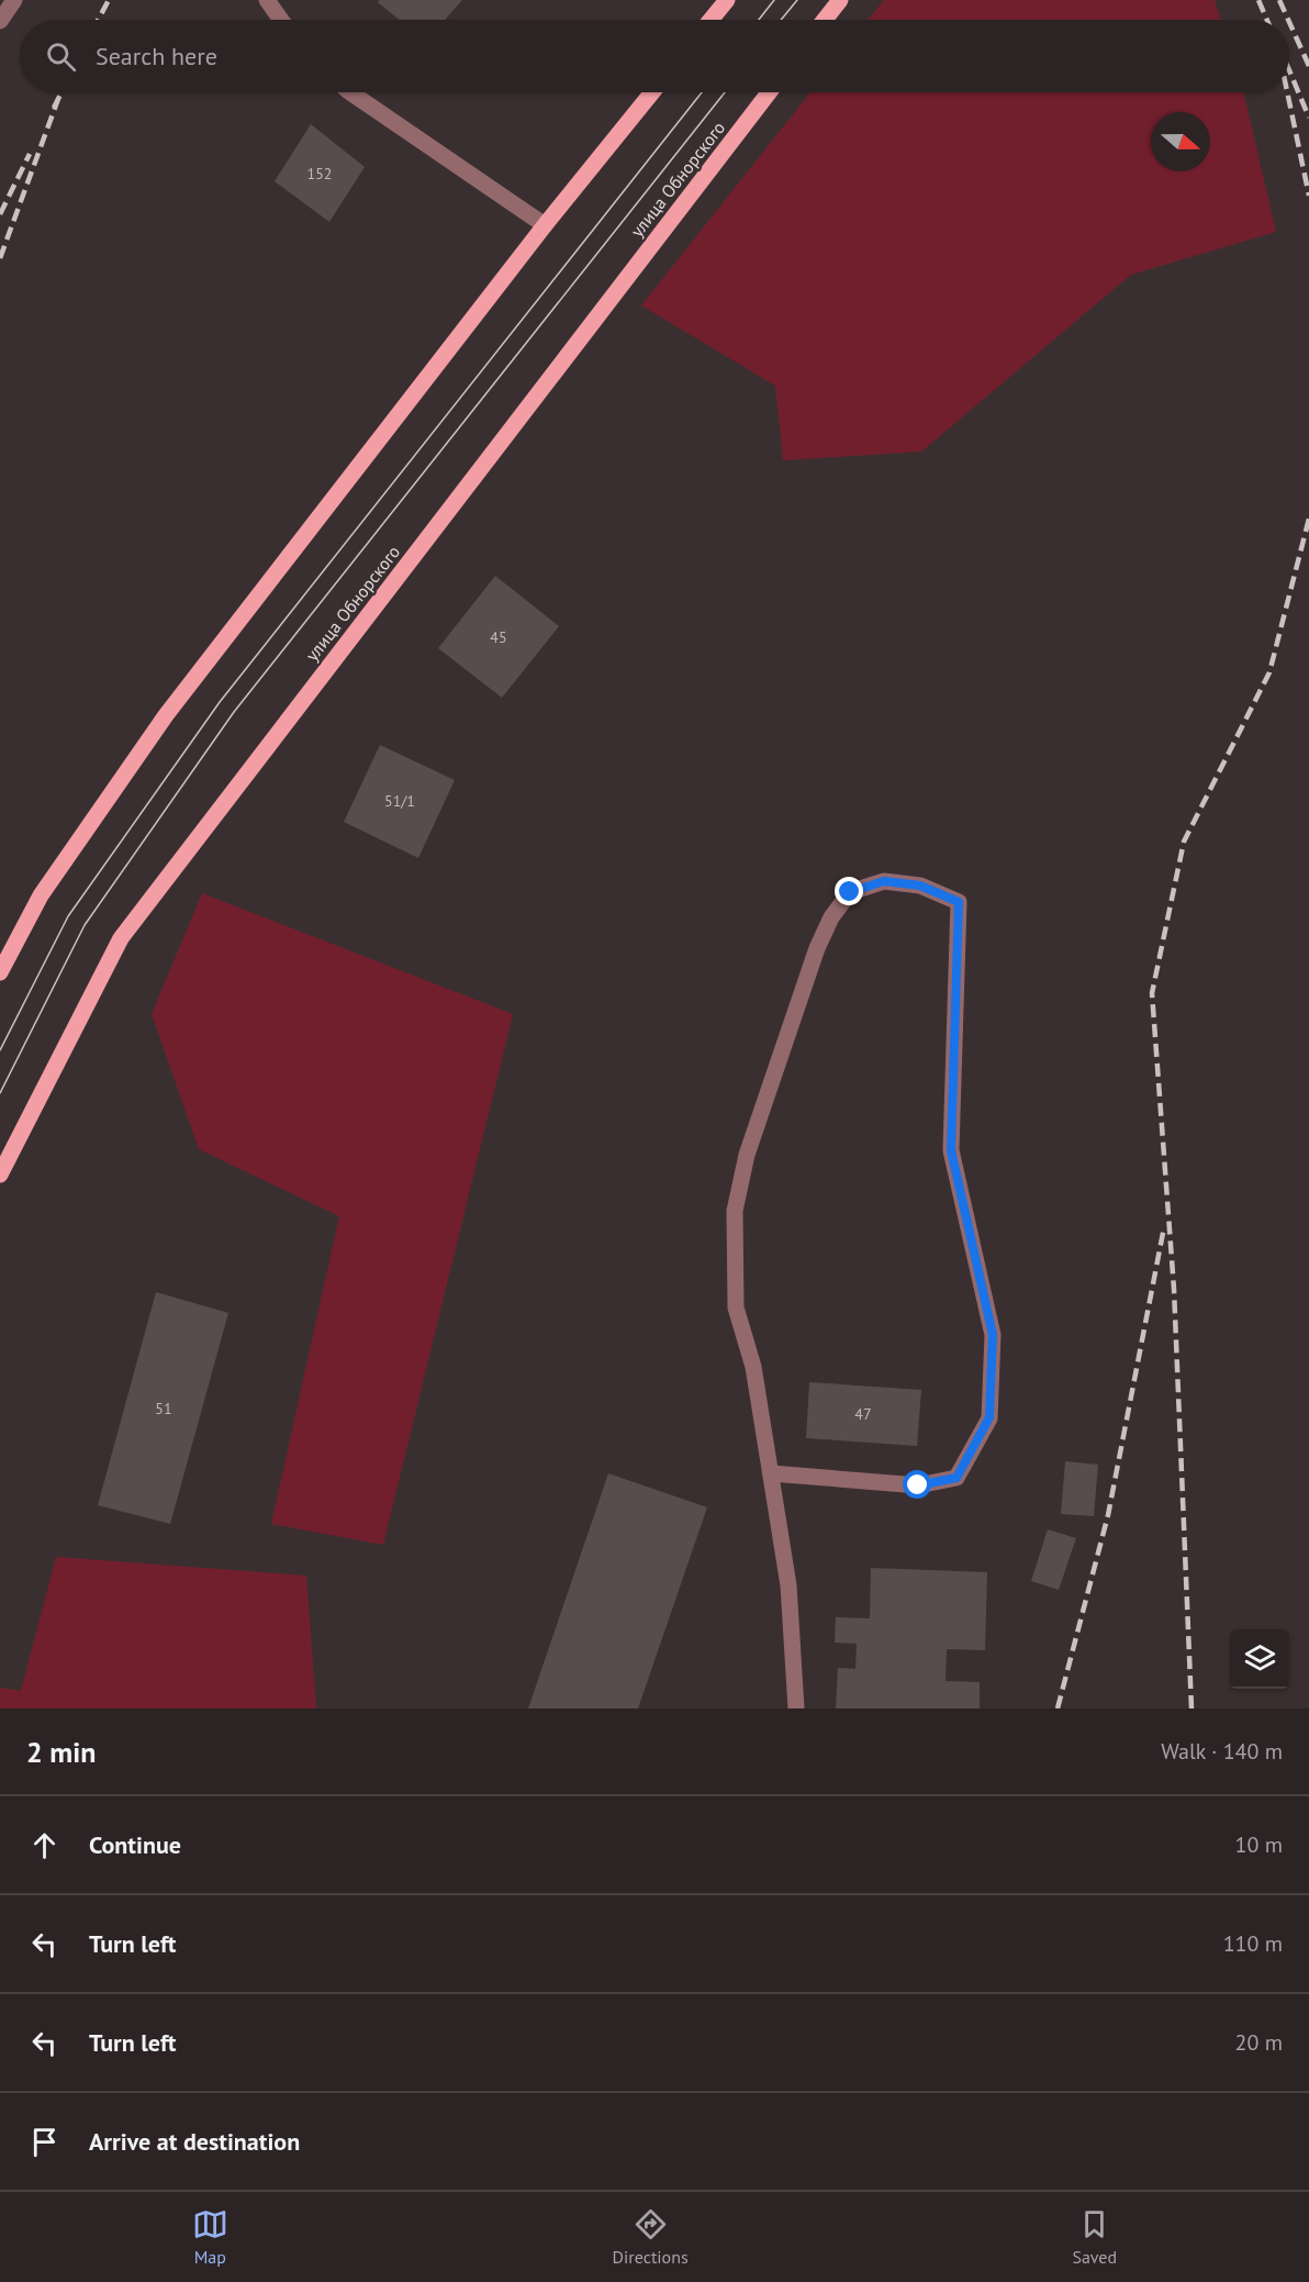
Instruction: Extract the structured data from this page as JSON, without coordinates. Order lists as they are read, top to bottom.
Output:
{
  "streets": {
    "main road": ["улица Обнорского"]
  },
  "house_numbers": [
    "152",
    "45",
    "51/1",
    "51",
    "47"
  ],
  "north": "right",
  "page": {
    "search": "Search here",
    "heading": ["2 min", "Walk · 140 m"],
    "list": [
      ["Continue", "10 m"],
      ["Turn left", "110 m"],
      ["Turn left", "20 m"],
      "Arrive at destination"
    ],
    "nav": ["Map", "Directions", "Saved"]
  }
}
